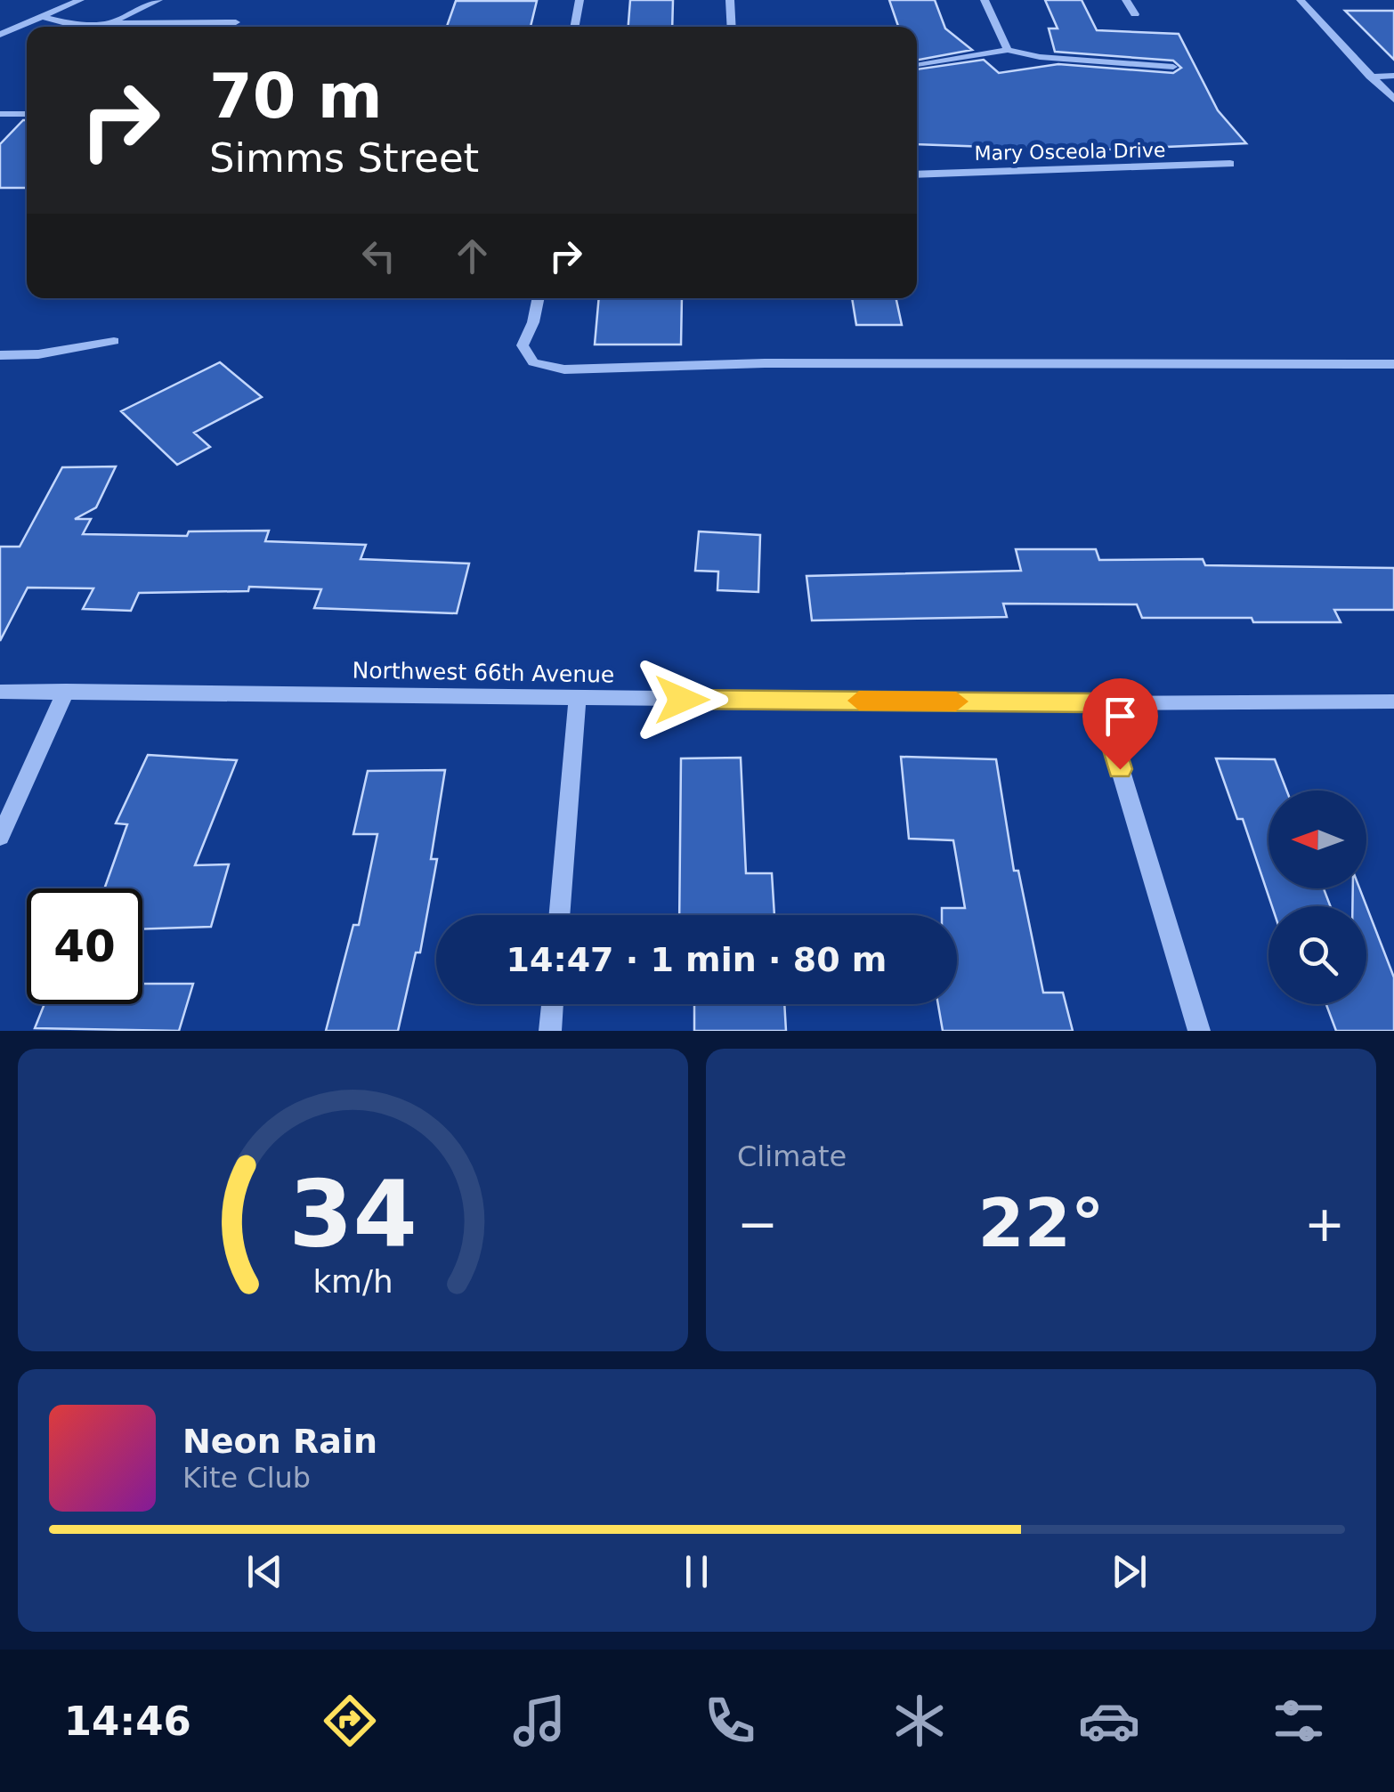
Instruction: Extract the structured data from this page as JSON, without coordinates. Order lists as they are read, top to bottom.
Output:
{
  "streets": {
    "street": ["Mary Osceola Drive", "Northwest 66th Avenue"]
  },
  "north": "left",
  "page": {
    "turn": ["70 m", "Simms Street"],
    "limit": "40",
    "trip": "14:47 · 1 min · 80 m",
    "tile": "Climate",
    "heat": ["−", "22°", "+"],
    "song": ["Neon Rain", "Kite Club"],
    "tabs": "14:46",
    "gauge": ["34", "km/h"]
  }
}
